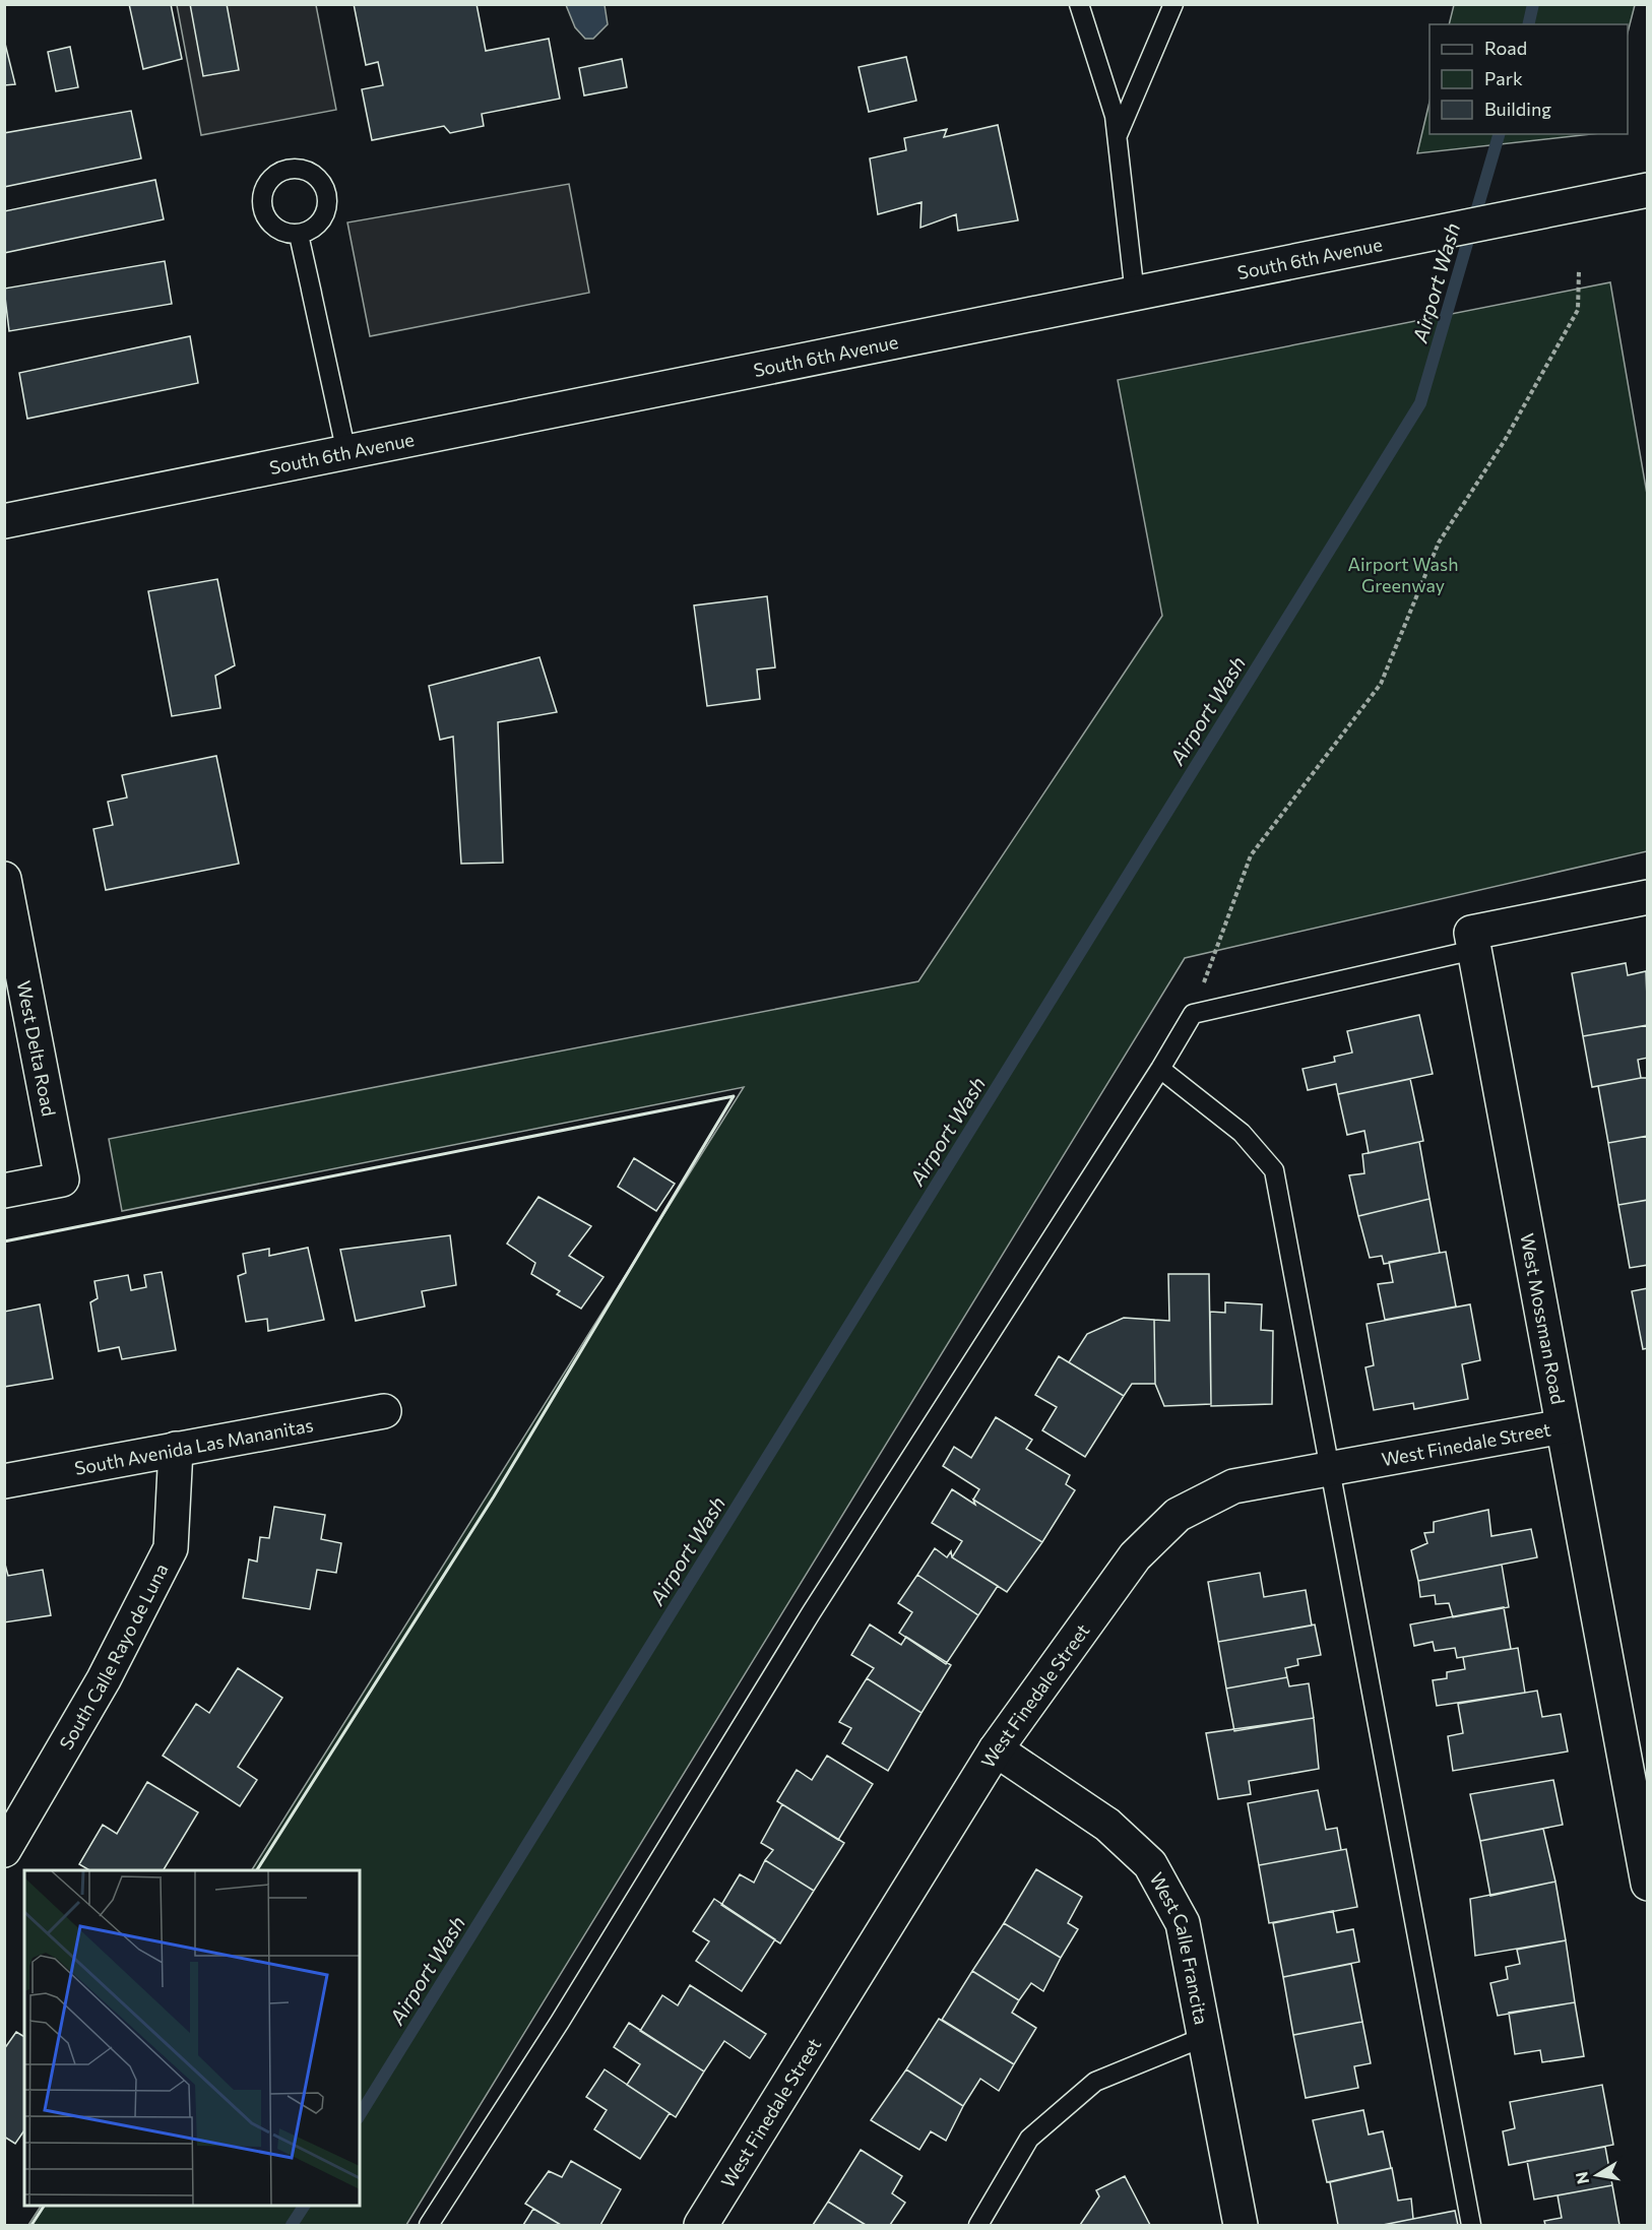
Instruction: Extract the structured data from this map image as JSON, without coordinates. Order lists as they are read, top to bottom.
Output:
{
  "streets": {
    "street": [
      "South 6th Avenue",
      "West Delta Road",
      "West Mossman Road",
      "West Finedale Street",
      "South Avenida Las Mananitas",
      "South Calle Rayo de Luna",
      "West Calle Francita"
    ]
  },
  "crossings": [
    ["West Mossman Road", "West Finedale Street"],
    ["West Finedale Street", "West Calle Francita"],
    ["South Avenida Las Mananitas", "South Calle Rayo de Luna"]
  ],
  "water": ["Airport Wash"],
  "parks": ["Airport Wash Greenway"],
  "legend": ["Road", "Park", "Building"],
  "north": "left"
}
